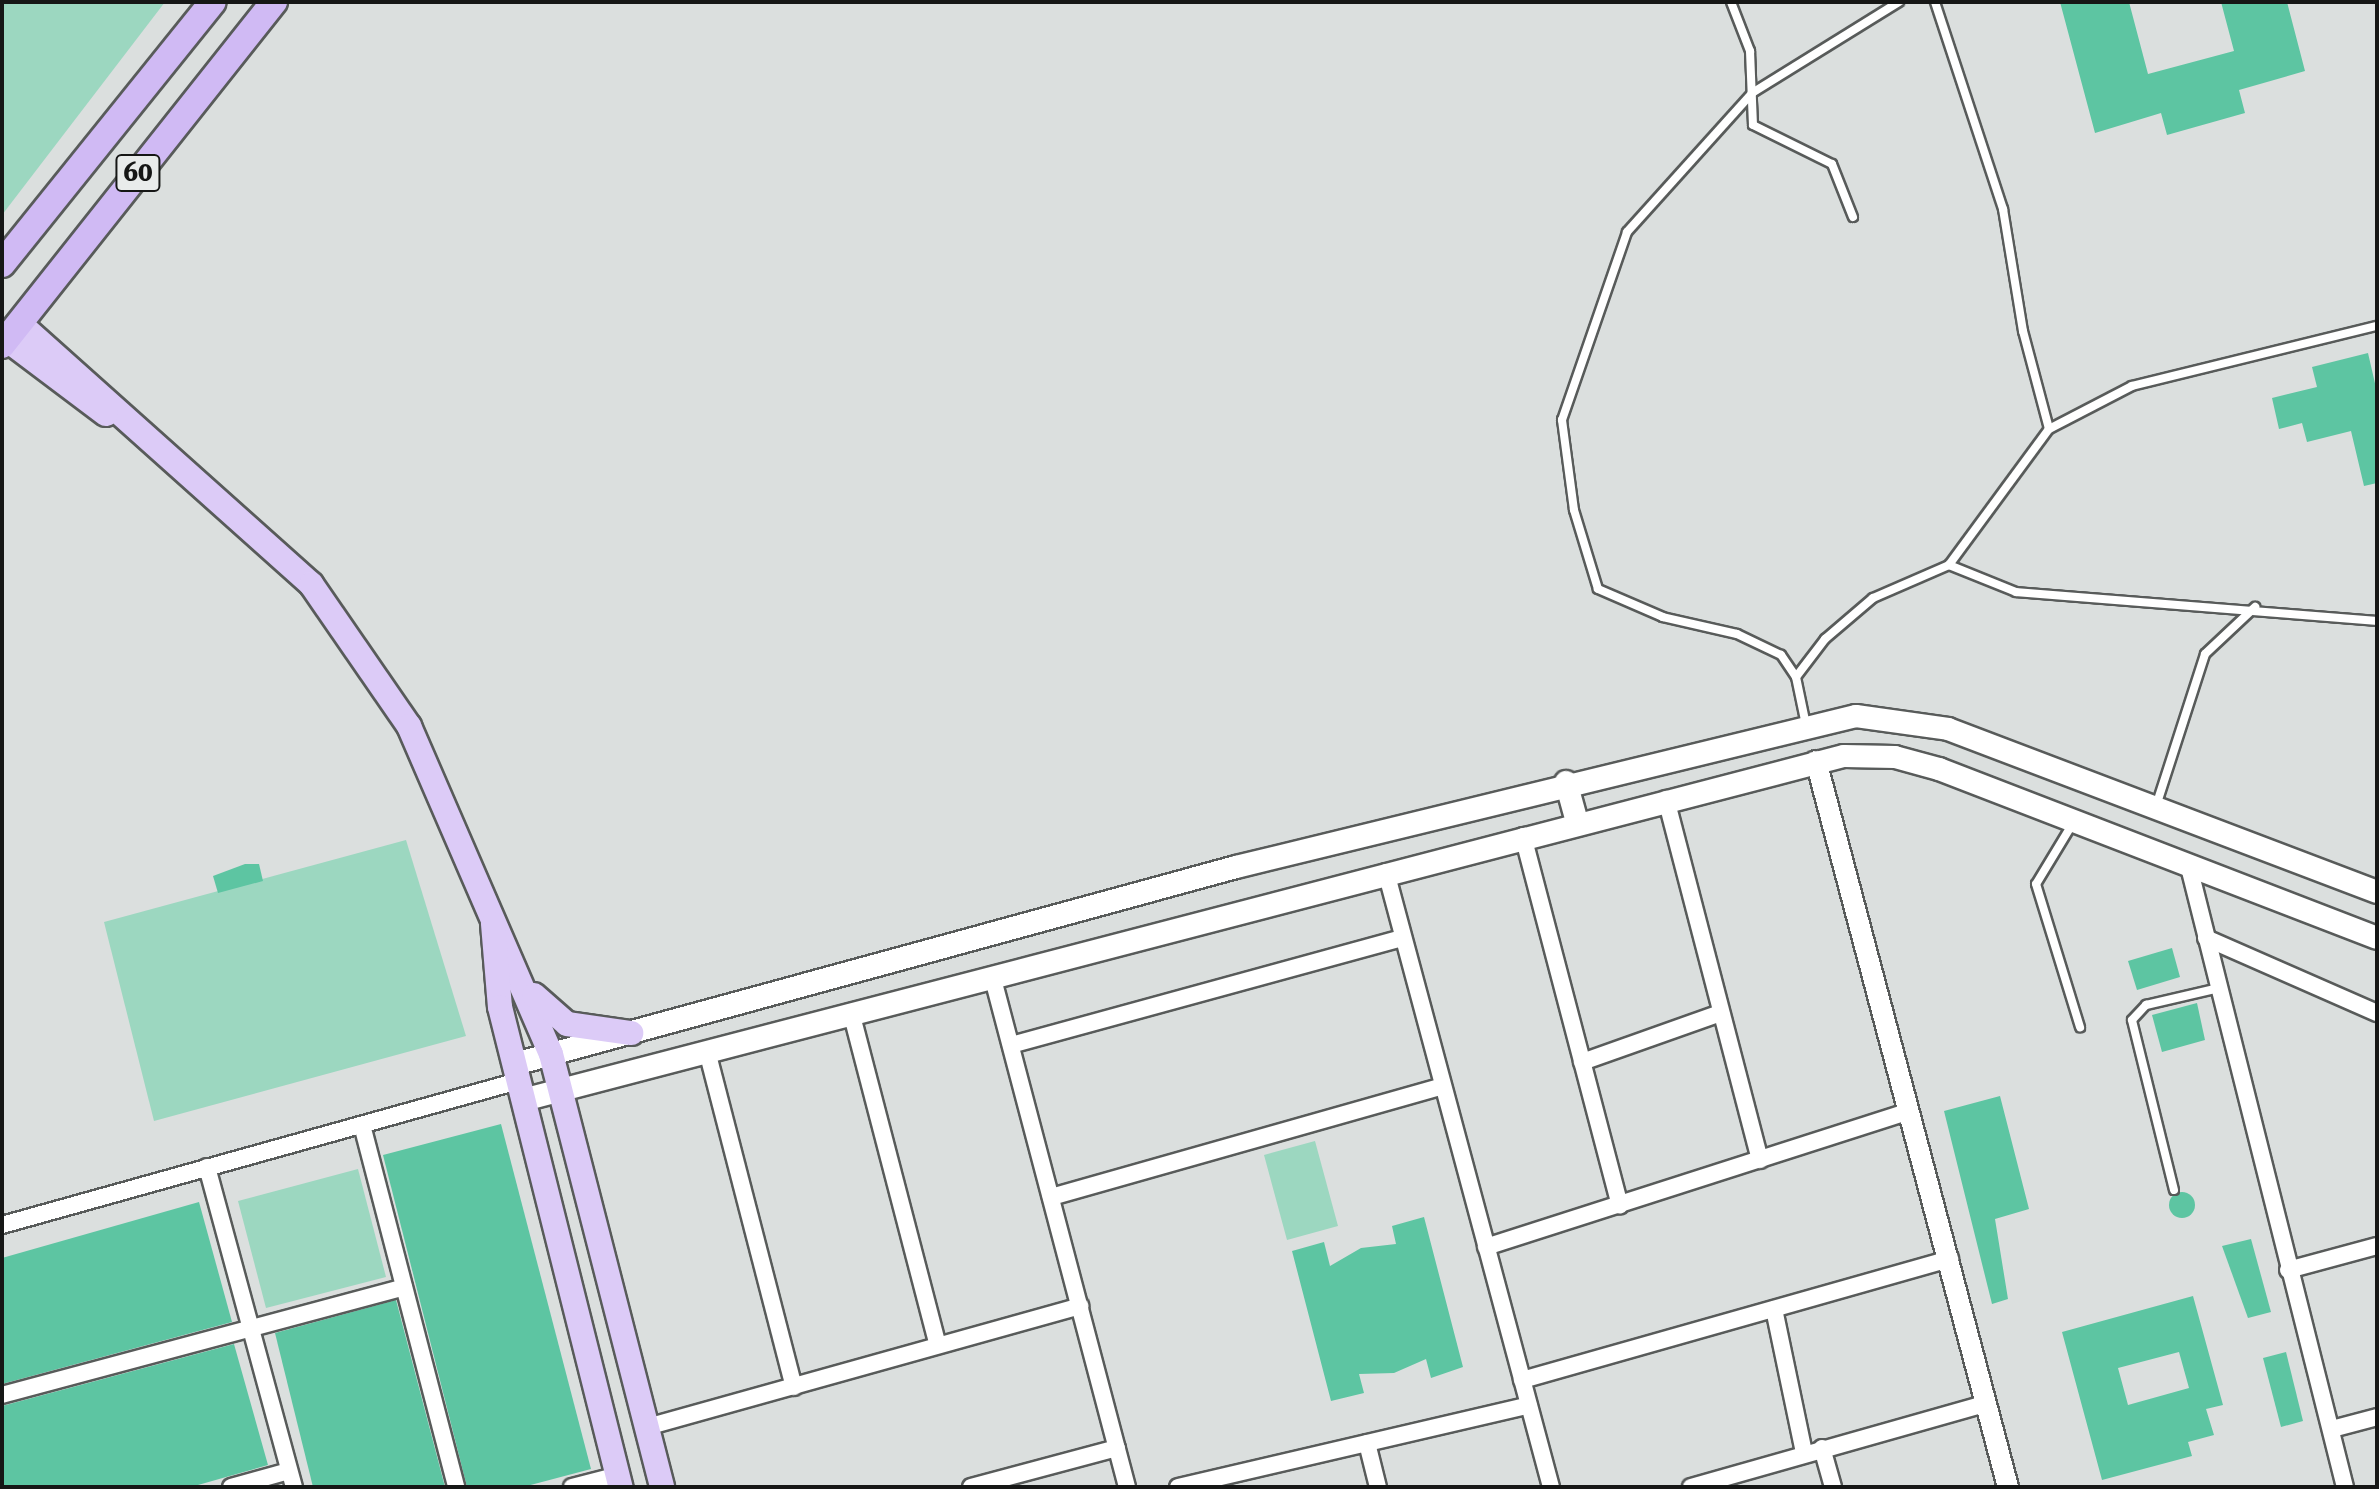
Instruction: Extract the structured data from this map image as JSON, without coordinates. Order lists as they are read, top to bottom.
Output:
{
  "streets": {
    "highway": ["60"]
  }
}
